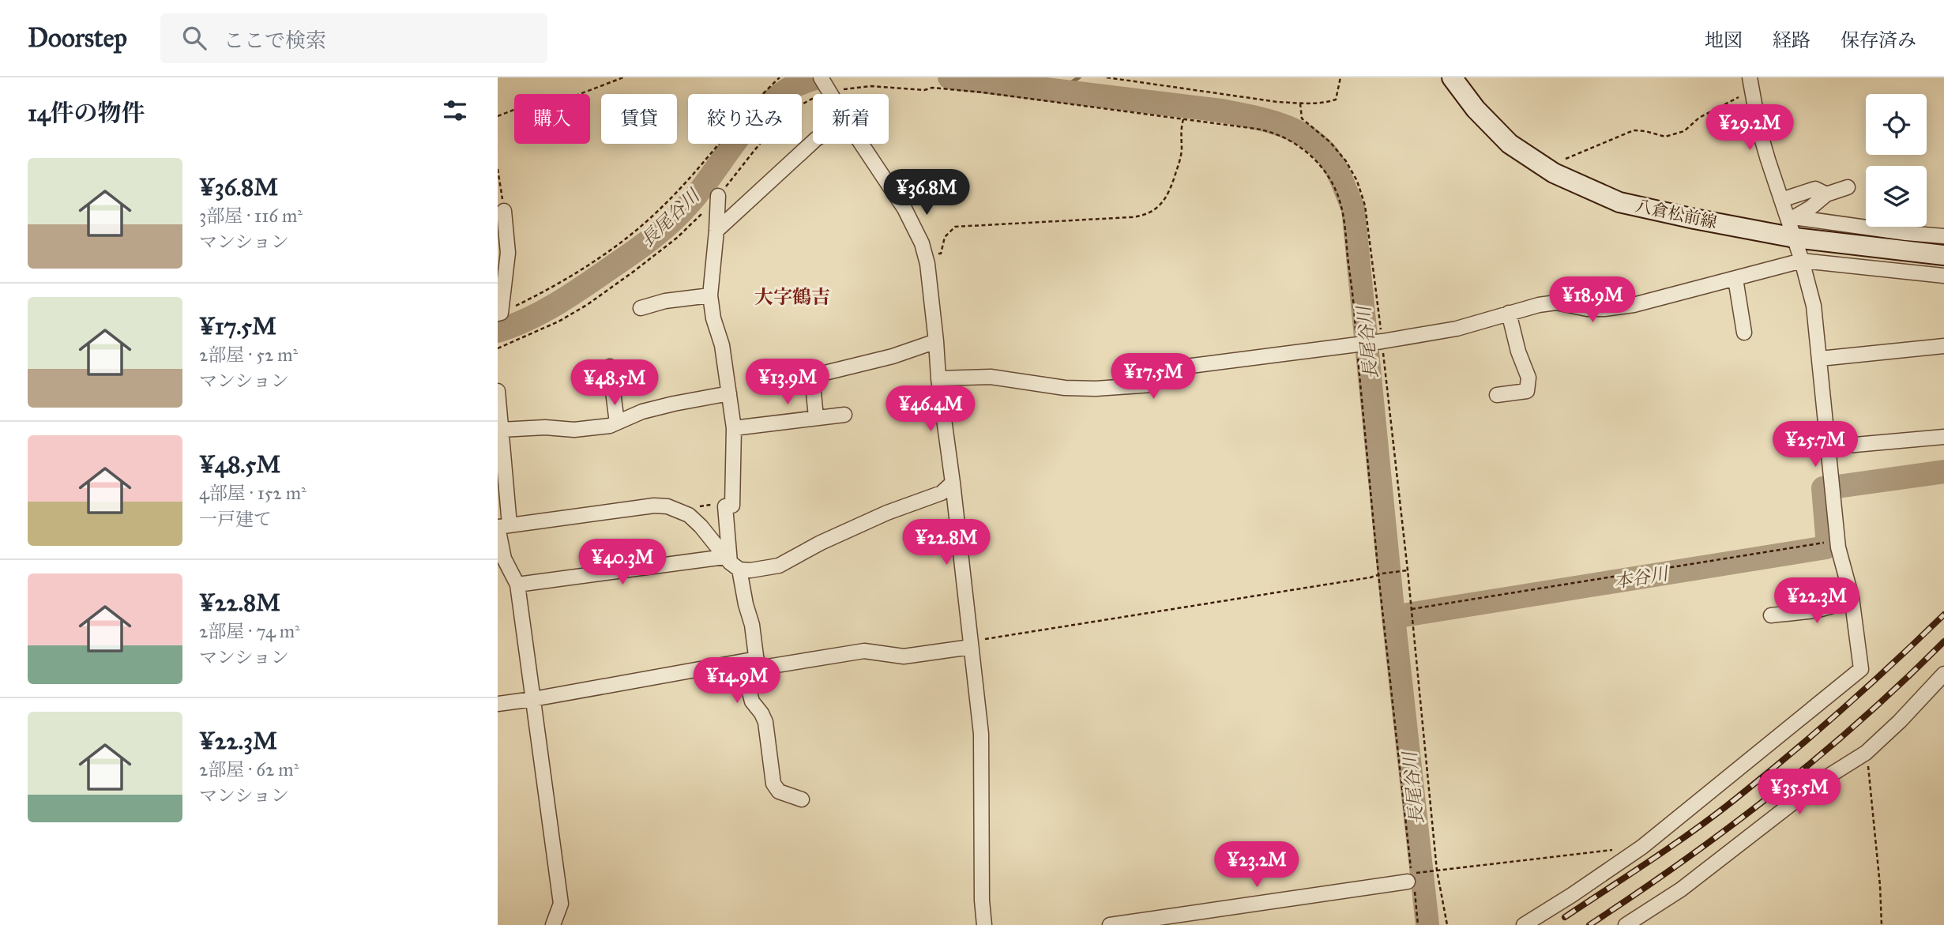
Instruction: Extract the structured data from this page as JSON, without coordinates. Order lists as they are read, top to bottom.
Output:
{
  "streets": {
    "main road": ["八倉松前線"]
  },
  "districts": ["大字鶴吉"],
  "water": ["長尾谷川", "本谷川"],
  "page": {
    "header": "Doorstep",
    "search": "ここで検索",
    "nav": ["地図", "経路", "保存済み"],
    "heading": "14件の物件",
    "chip": [
      "購入",
      "賃貸",
      "絞り込み",
      "新着"
    ],
    "price": [
      "¥29.2M",
      "¥36.8M",
      "¥18.9M",
      "¥17.5M",
      "¥13.9M",
      "¥48.5M",
      "¥46.4M",
      "¥25.7M",
      "¥22.8M",
      "¥40.3M",
      "¥22.3M",
      "¥14.9M",
      "¥35.5M",
      "¥23.2M"
    ],
    "list": [
      {
        "name": "¥36.8M",
        "note": "3部屋 · 116 m² · マンション"
      },
      {
        "name": "¥17.5M",
        "note": "2部屋 · 52 m² · マンション"
      },
      {
        "name": "¥48.5M",
        "note": "4部屋 · 152 m² · 一戸建て"
      },
      {
        "name": "¥22.8M",
        "note": "2部屋 · 74 m² · マンション"
      },
      {
        "name": "¥22.3M",
        "note": "2部屋 · 62 m² · マンション"
      }
    ]
  }
}
